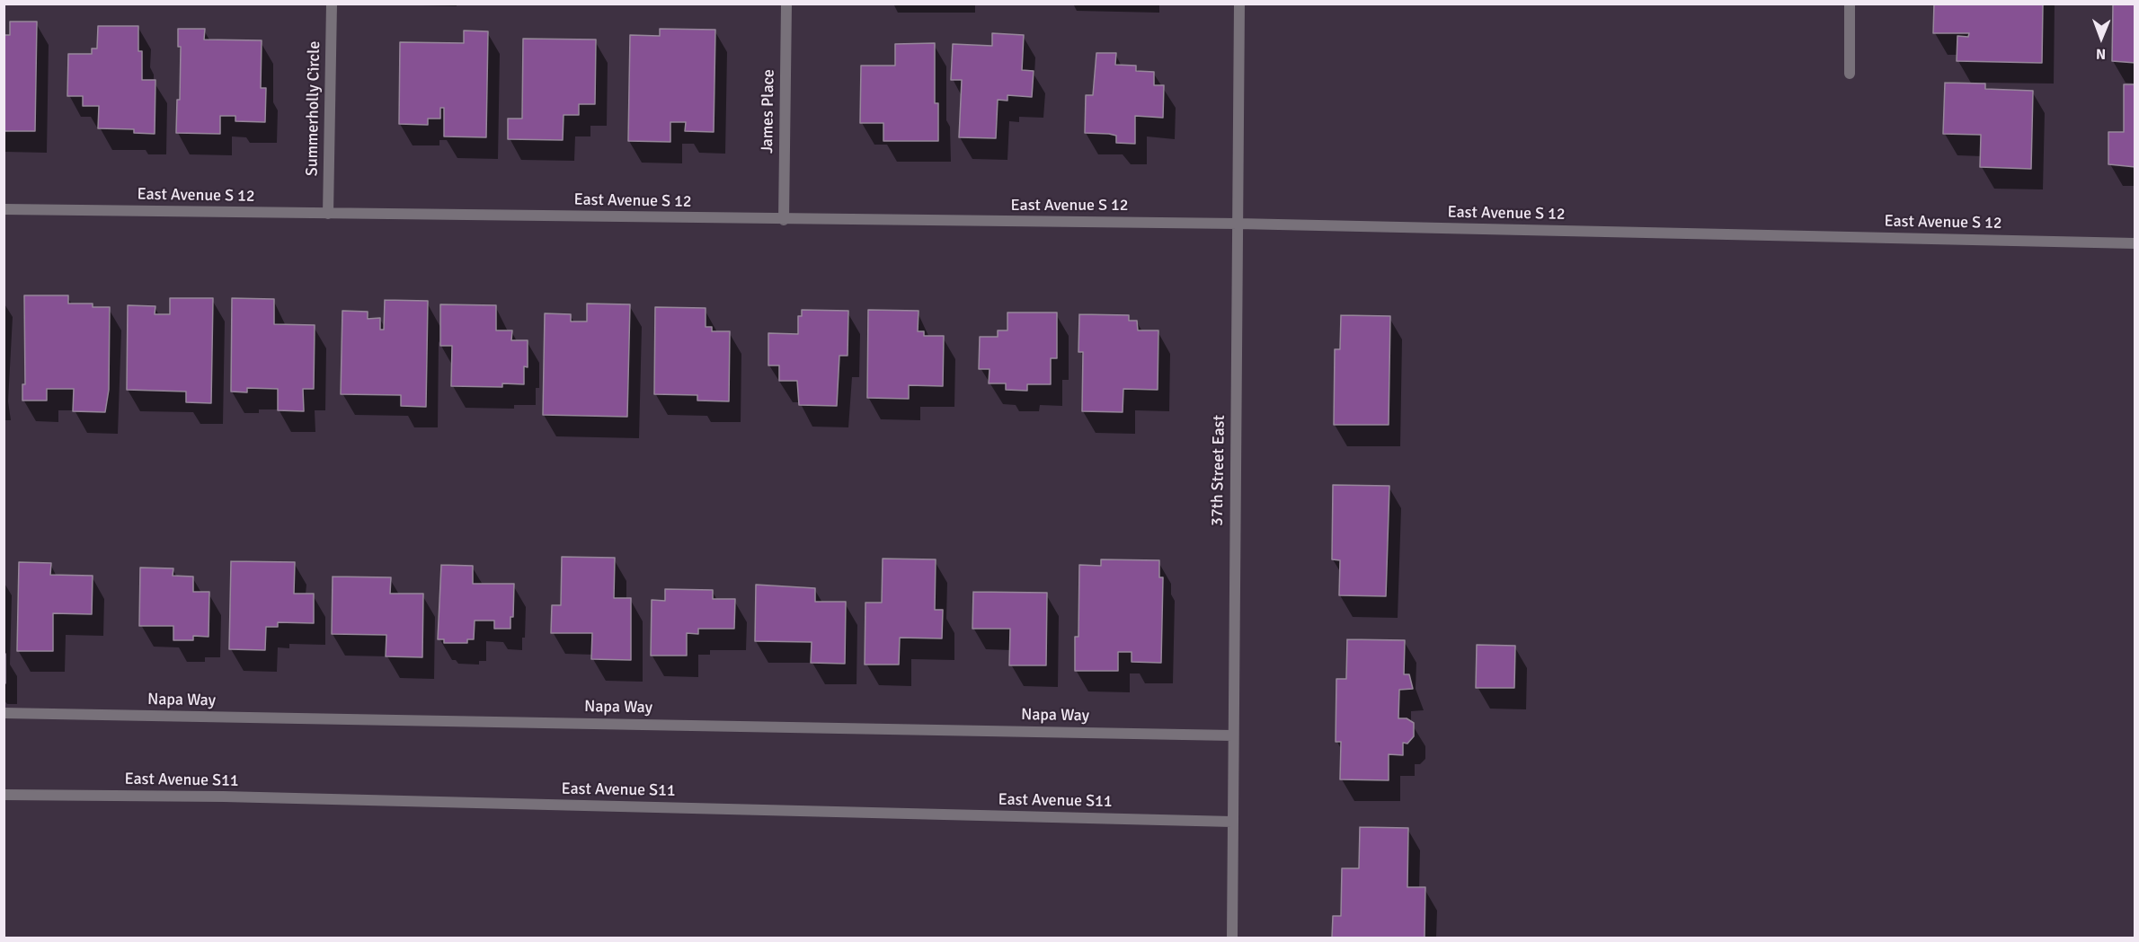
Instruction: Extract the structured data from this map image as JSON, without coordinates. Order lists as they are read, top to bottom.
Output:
{
  "streets": {
    "street": [
      "Summerholly Circle",
      "James Place",
      "East Avenue S 12",
      "37th Street East",
      "Napa Way",
      "East Avenue S11"
    ]
  },
  "crossings": [
    ["Summerholly Circle", "East Avenue S 12"],
    ["James Place", "East Avenue S 12"],
    ["East Avenue S 12", "37th Street East"],
    ["37th Street East", "Napa Way"],
    ["37th Street East", "East Avenue S11"]
  ],
  "north": "bottom"
}
